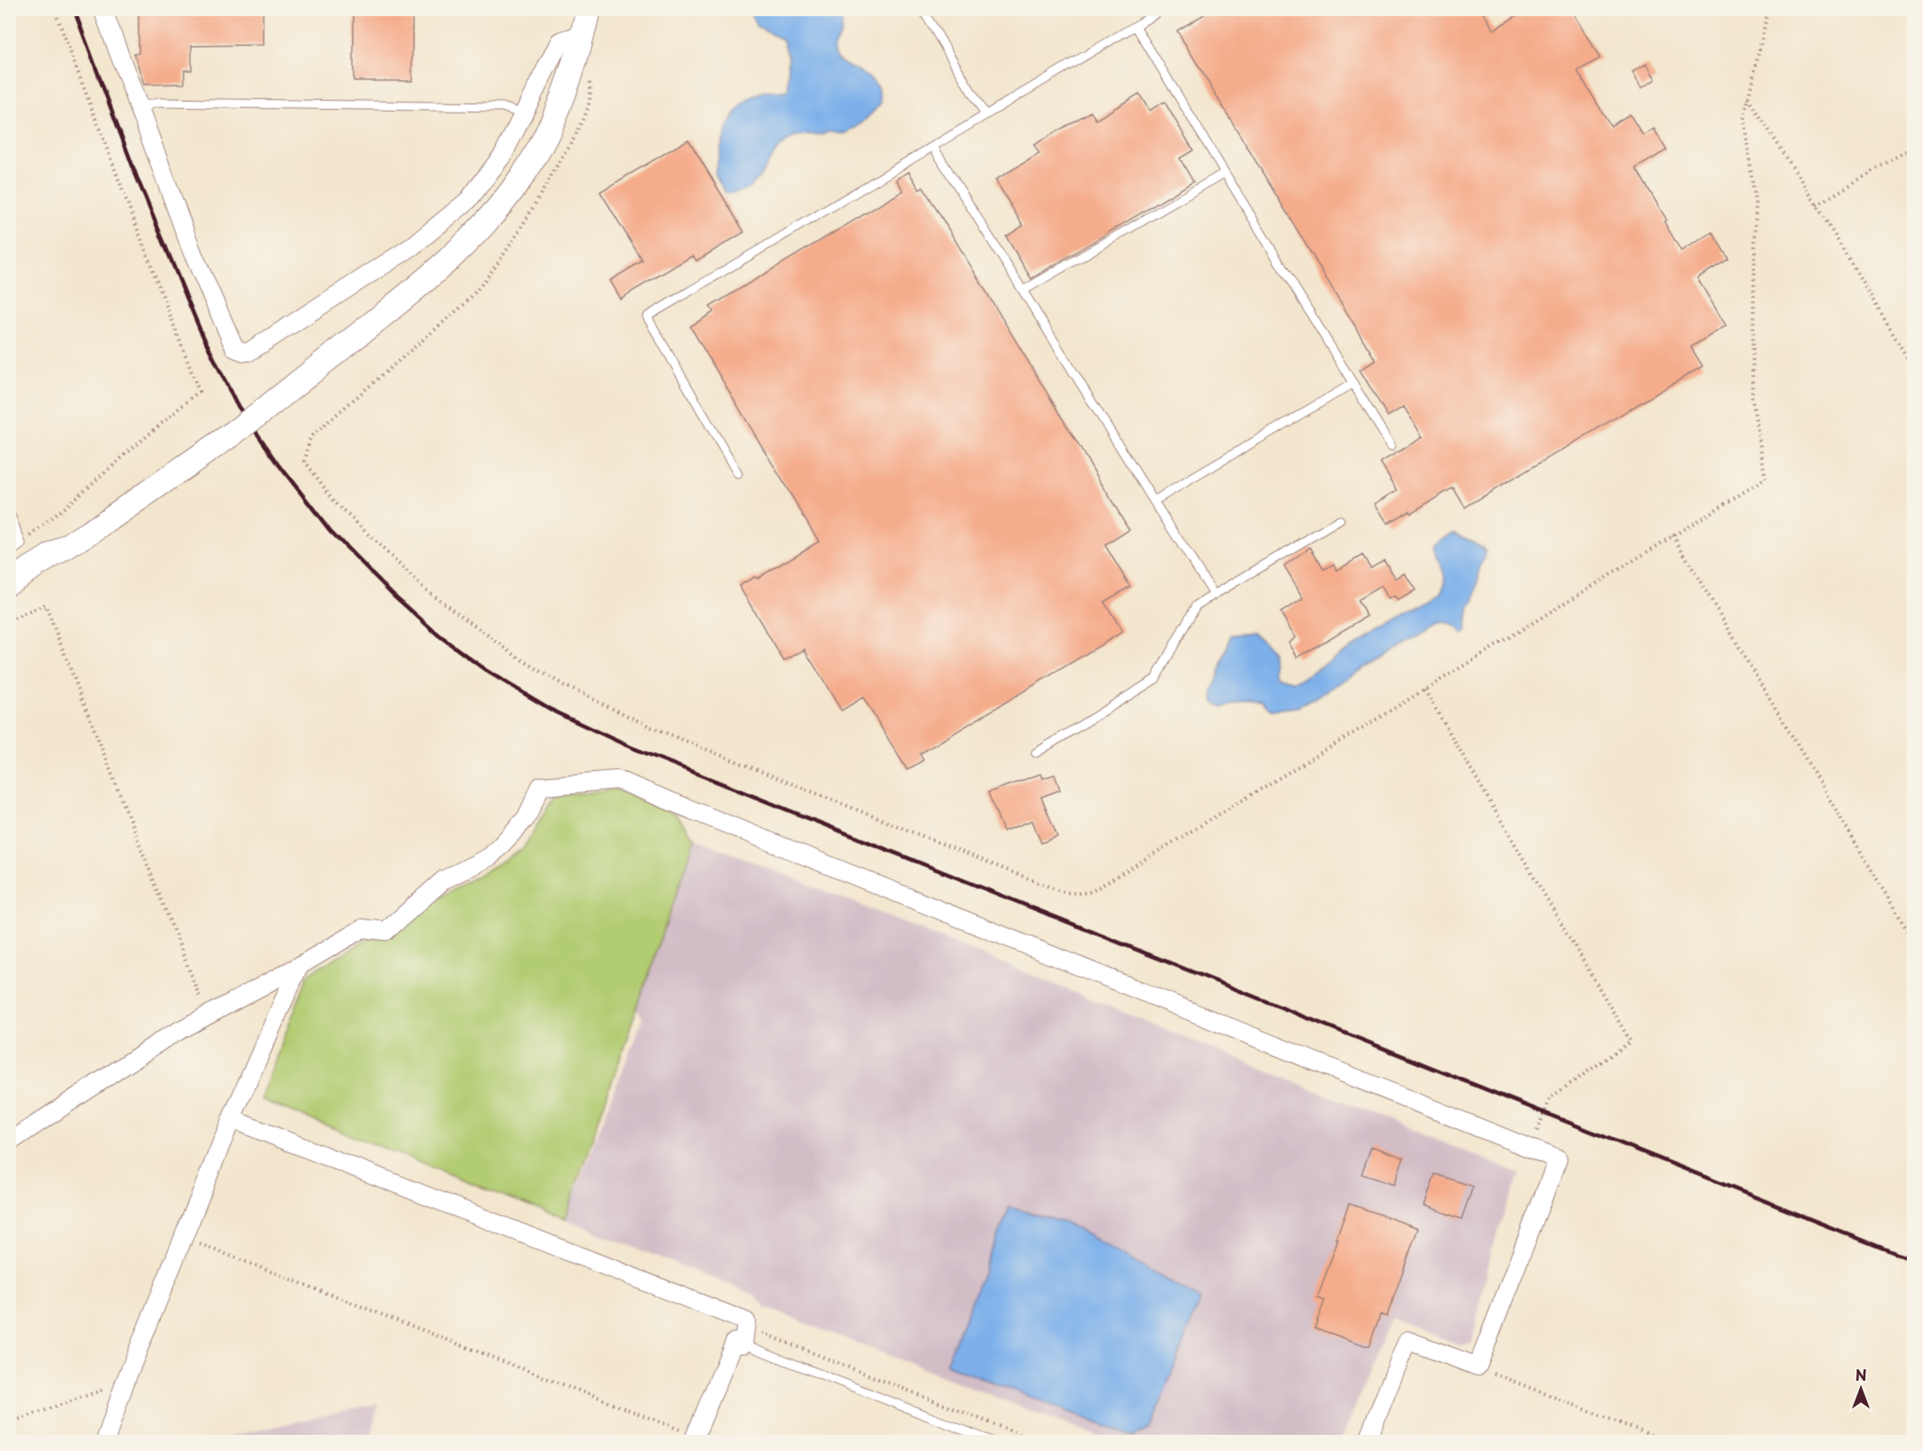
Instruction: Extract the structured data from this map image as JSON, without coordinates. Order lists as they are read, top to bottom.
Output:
{
  "north": "top"
}
